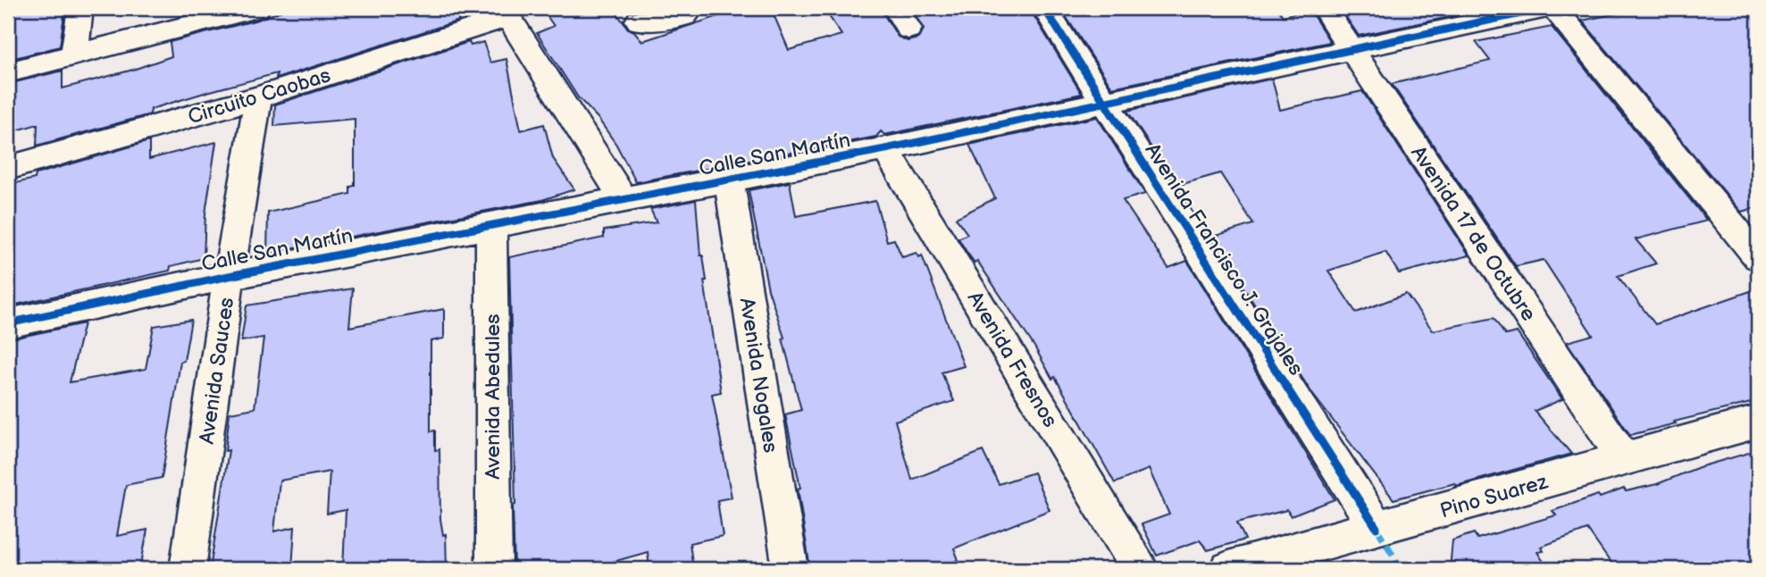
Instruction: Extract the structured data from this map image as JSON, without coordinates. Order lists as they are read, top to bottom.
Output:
{
  "streets": {
    "street": [
      "Circuito Caobas",
      "Calle San Martín",
      "Avenida 17 de Octubre",
      "Avenida Francisco J. Grajales",
      "Avenida Fresnos",
      "Avenida Sauces",
      "Avenida Nogales",
      "Avenida Abedules",
      "Pino Suarez"
    ]
  },
  "crossings": [
    ["Circuito Caobas", "Avenida Sauces"],
    ["Calle San Martín", "Avenida 17 de Octubre"],
    ["Calle San Martín", "Avenida Francisco J. Grajales"],
    ["Calle San Martín", "Avenida Fresnos"],
    ["Calle San Martín", "Avenida Sauces"],
    ["Calle San Martín", "Avenida Nogales"],
    ["Calle San Martín", "Avenida Abedules"],
    ["Avenida 17 de Octubre", "Pino Suarez"],
    ["Avenida Francisco J. Grajales", "Pino Suarez"]
  ]
}
